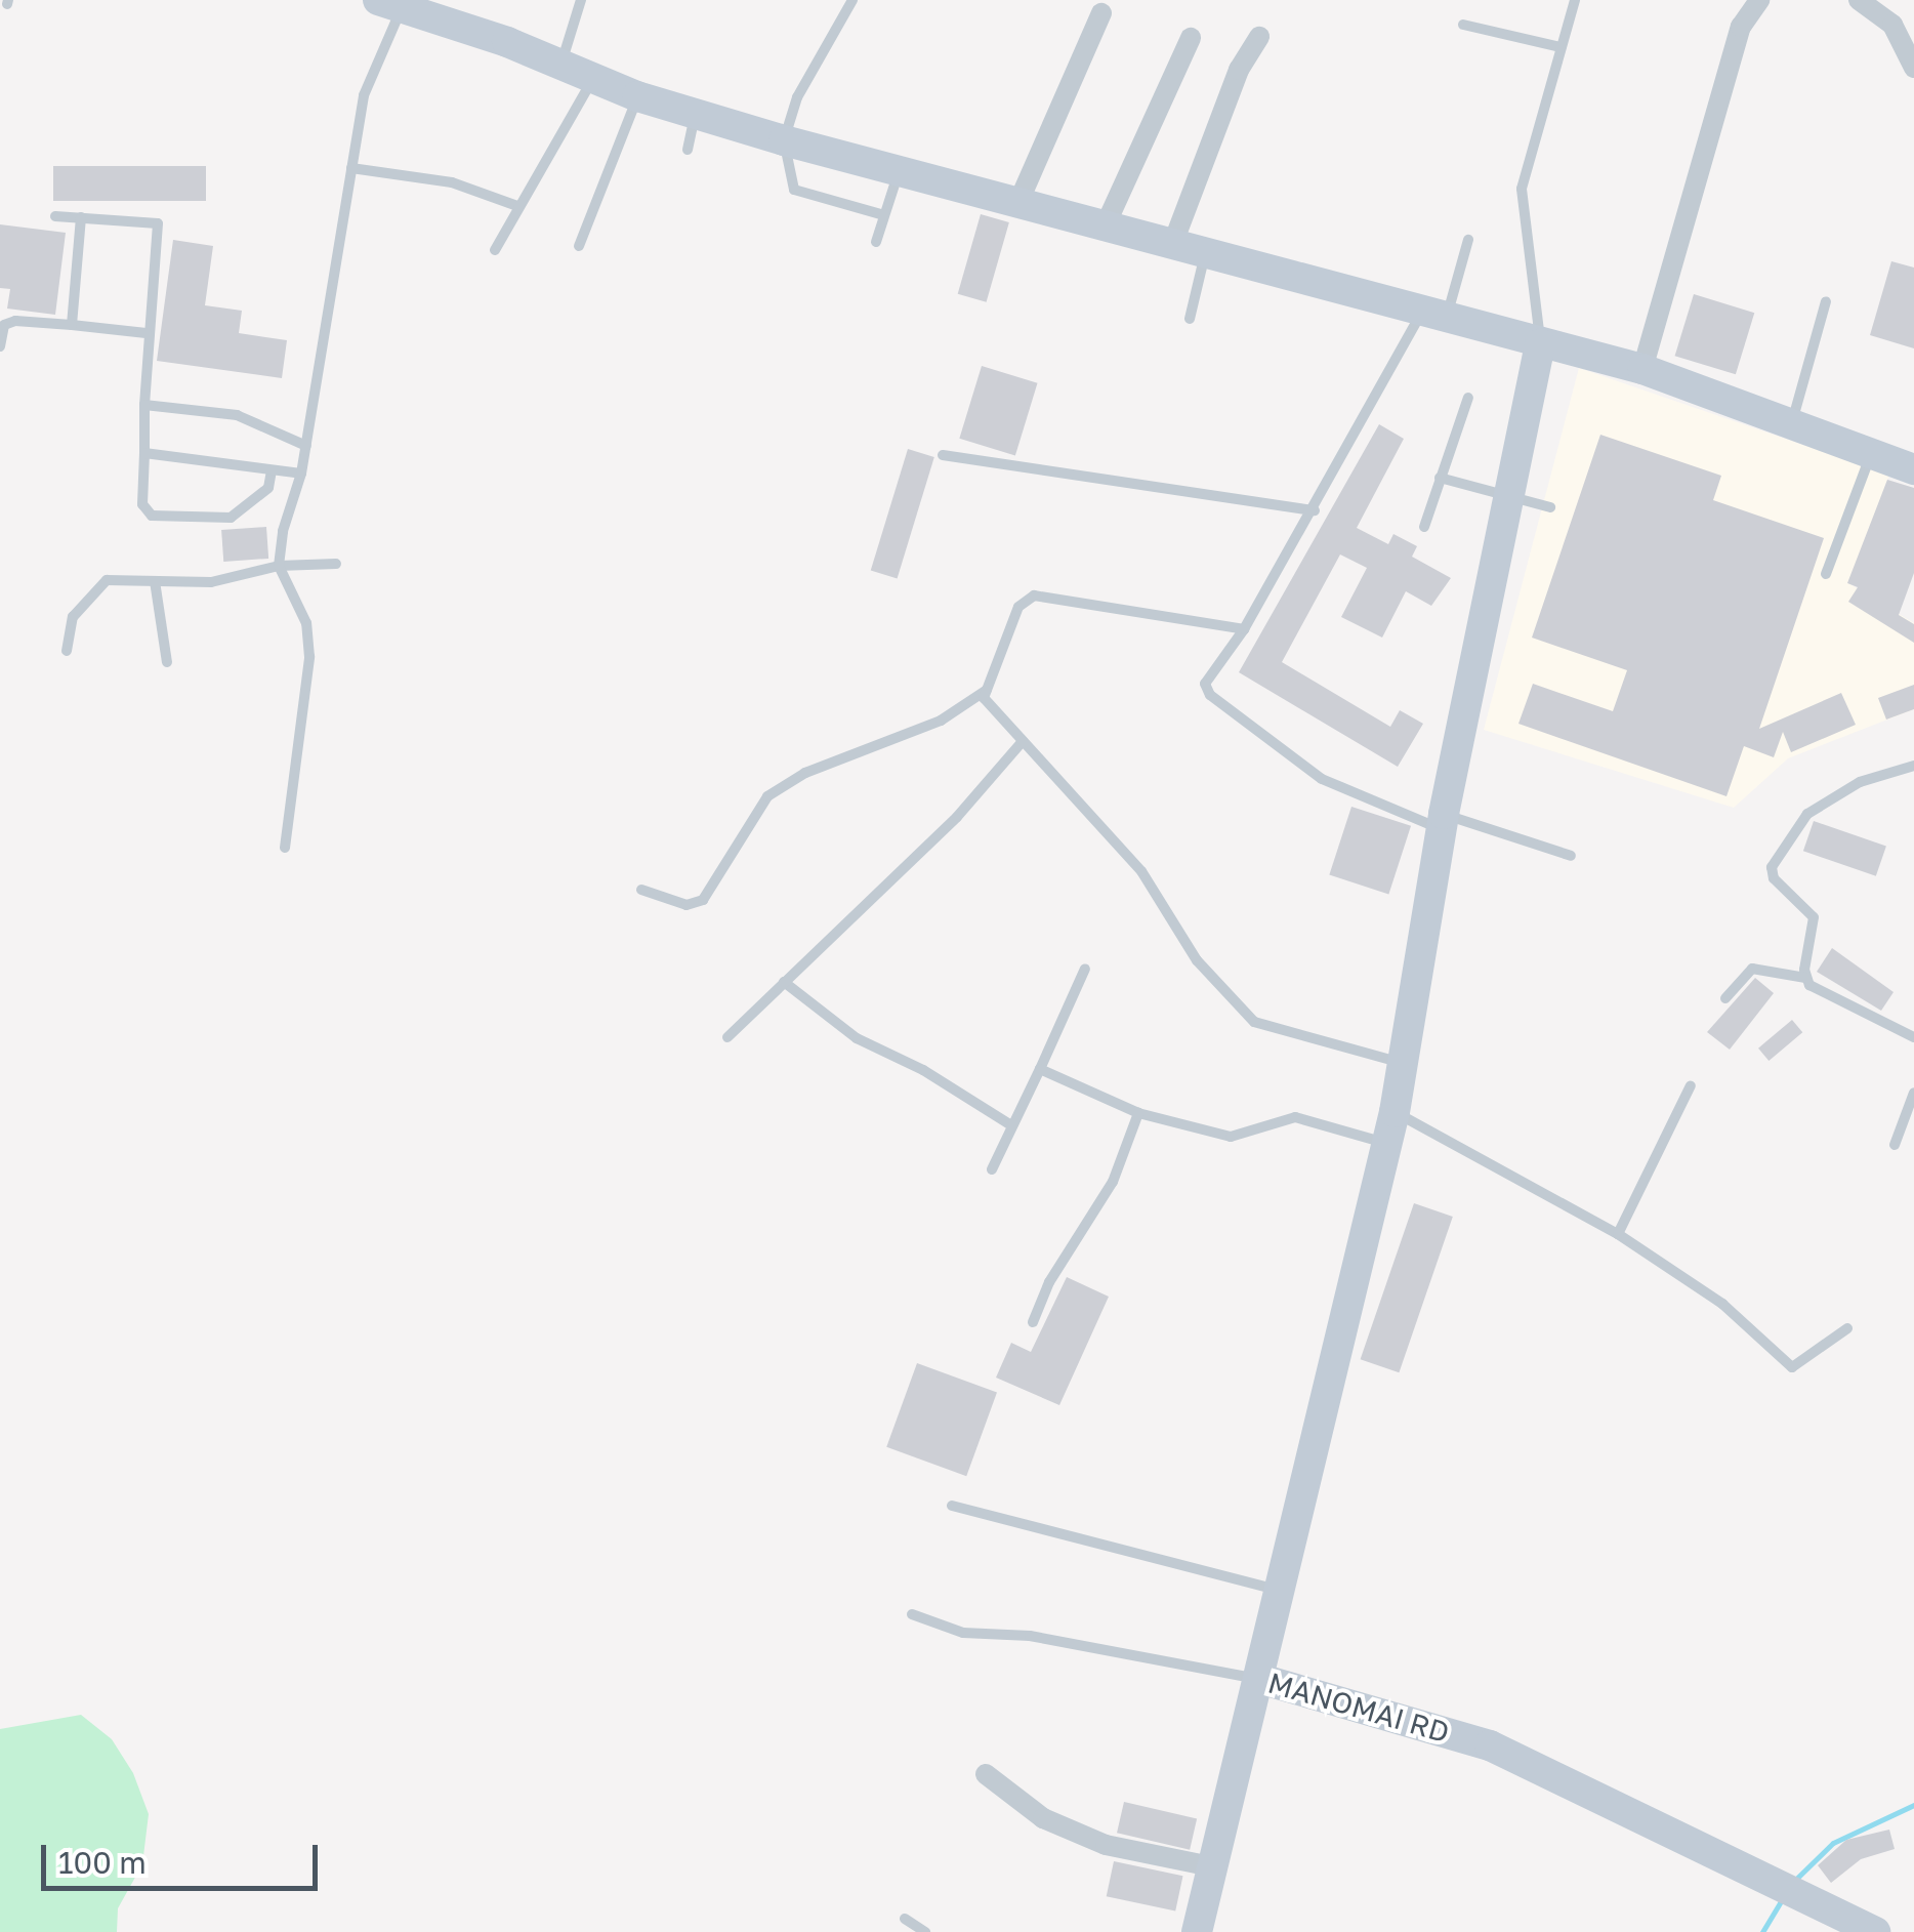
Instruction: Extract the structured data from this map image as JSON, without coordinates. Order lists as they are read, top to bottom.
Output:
{
  "streets": {
    "street": ["MANOMAI RD"]
  },
  "scale_bar": "100 m"
}
